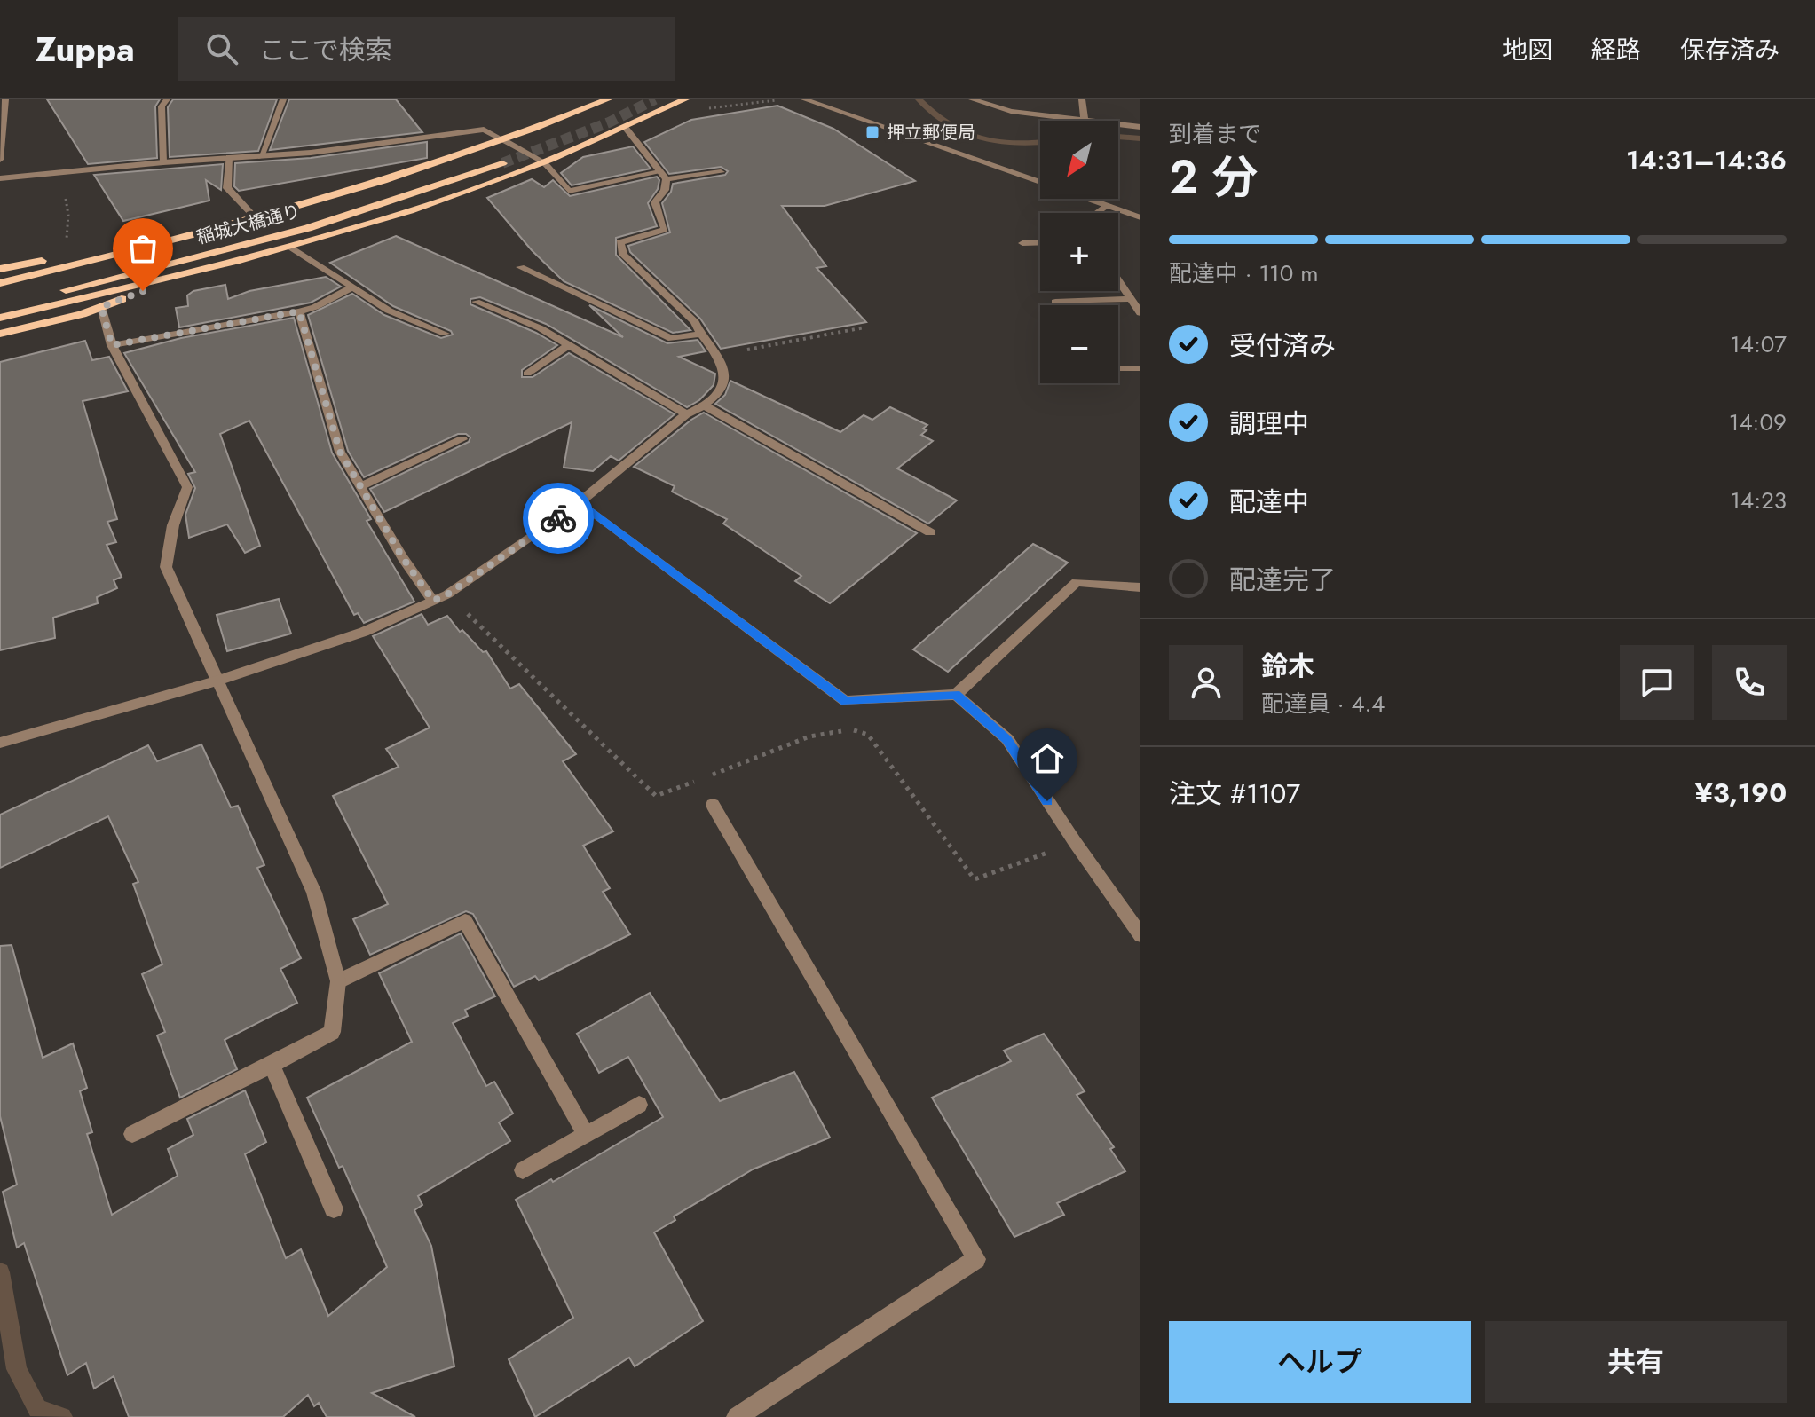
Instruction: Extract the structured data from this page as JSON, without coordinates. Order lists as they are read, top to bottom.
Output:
{
  "streets": {
    "main road": ["稲城大橋通り"]
  },
  "places": {
    "transit": ["押立郵便局"]
  },
  "north": "bottom left",
  "page": {
    "header": "Zuppa",
    "search": "ここで検索",
    "nav": ["地図", "経路", "保存済み"],
    "heading": ["2 分", "到着まで", "14:31–14:36"],
    "panel": [
      "鈴木",
      "配達員 · 4.4",
      "注文 #1107",
      "¥3,190"
    ],
    "map_buttons": ["+", "−"],
    "bar": "配達中 · 110 m",
    "list": [
      ["受付済み", "14:07"],
      ["調理中", "14:09"],
      ["配達中", "14:23"],
      "配達完了"
    ],
    "buttons": ["ヘルプ", "共有"]
  }
}
